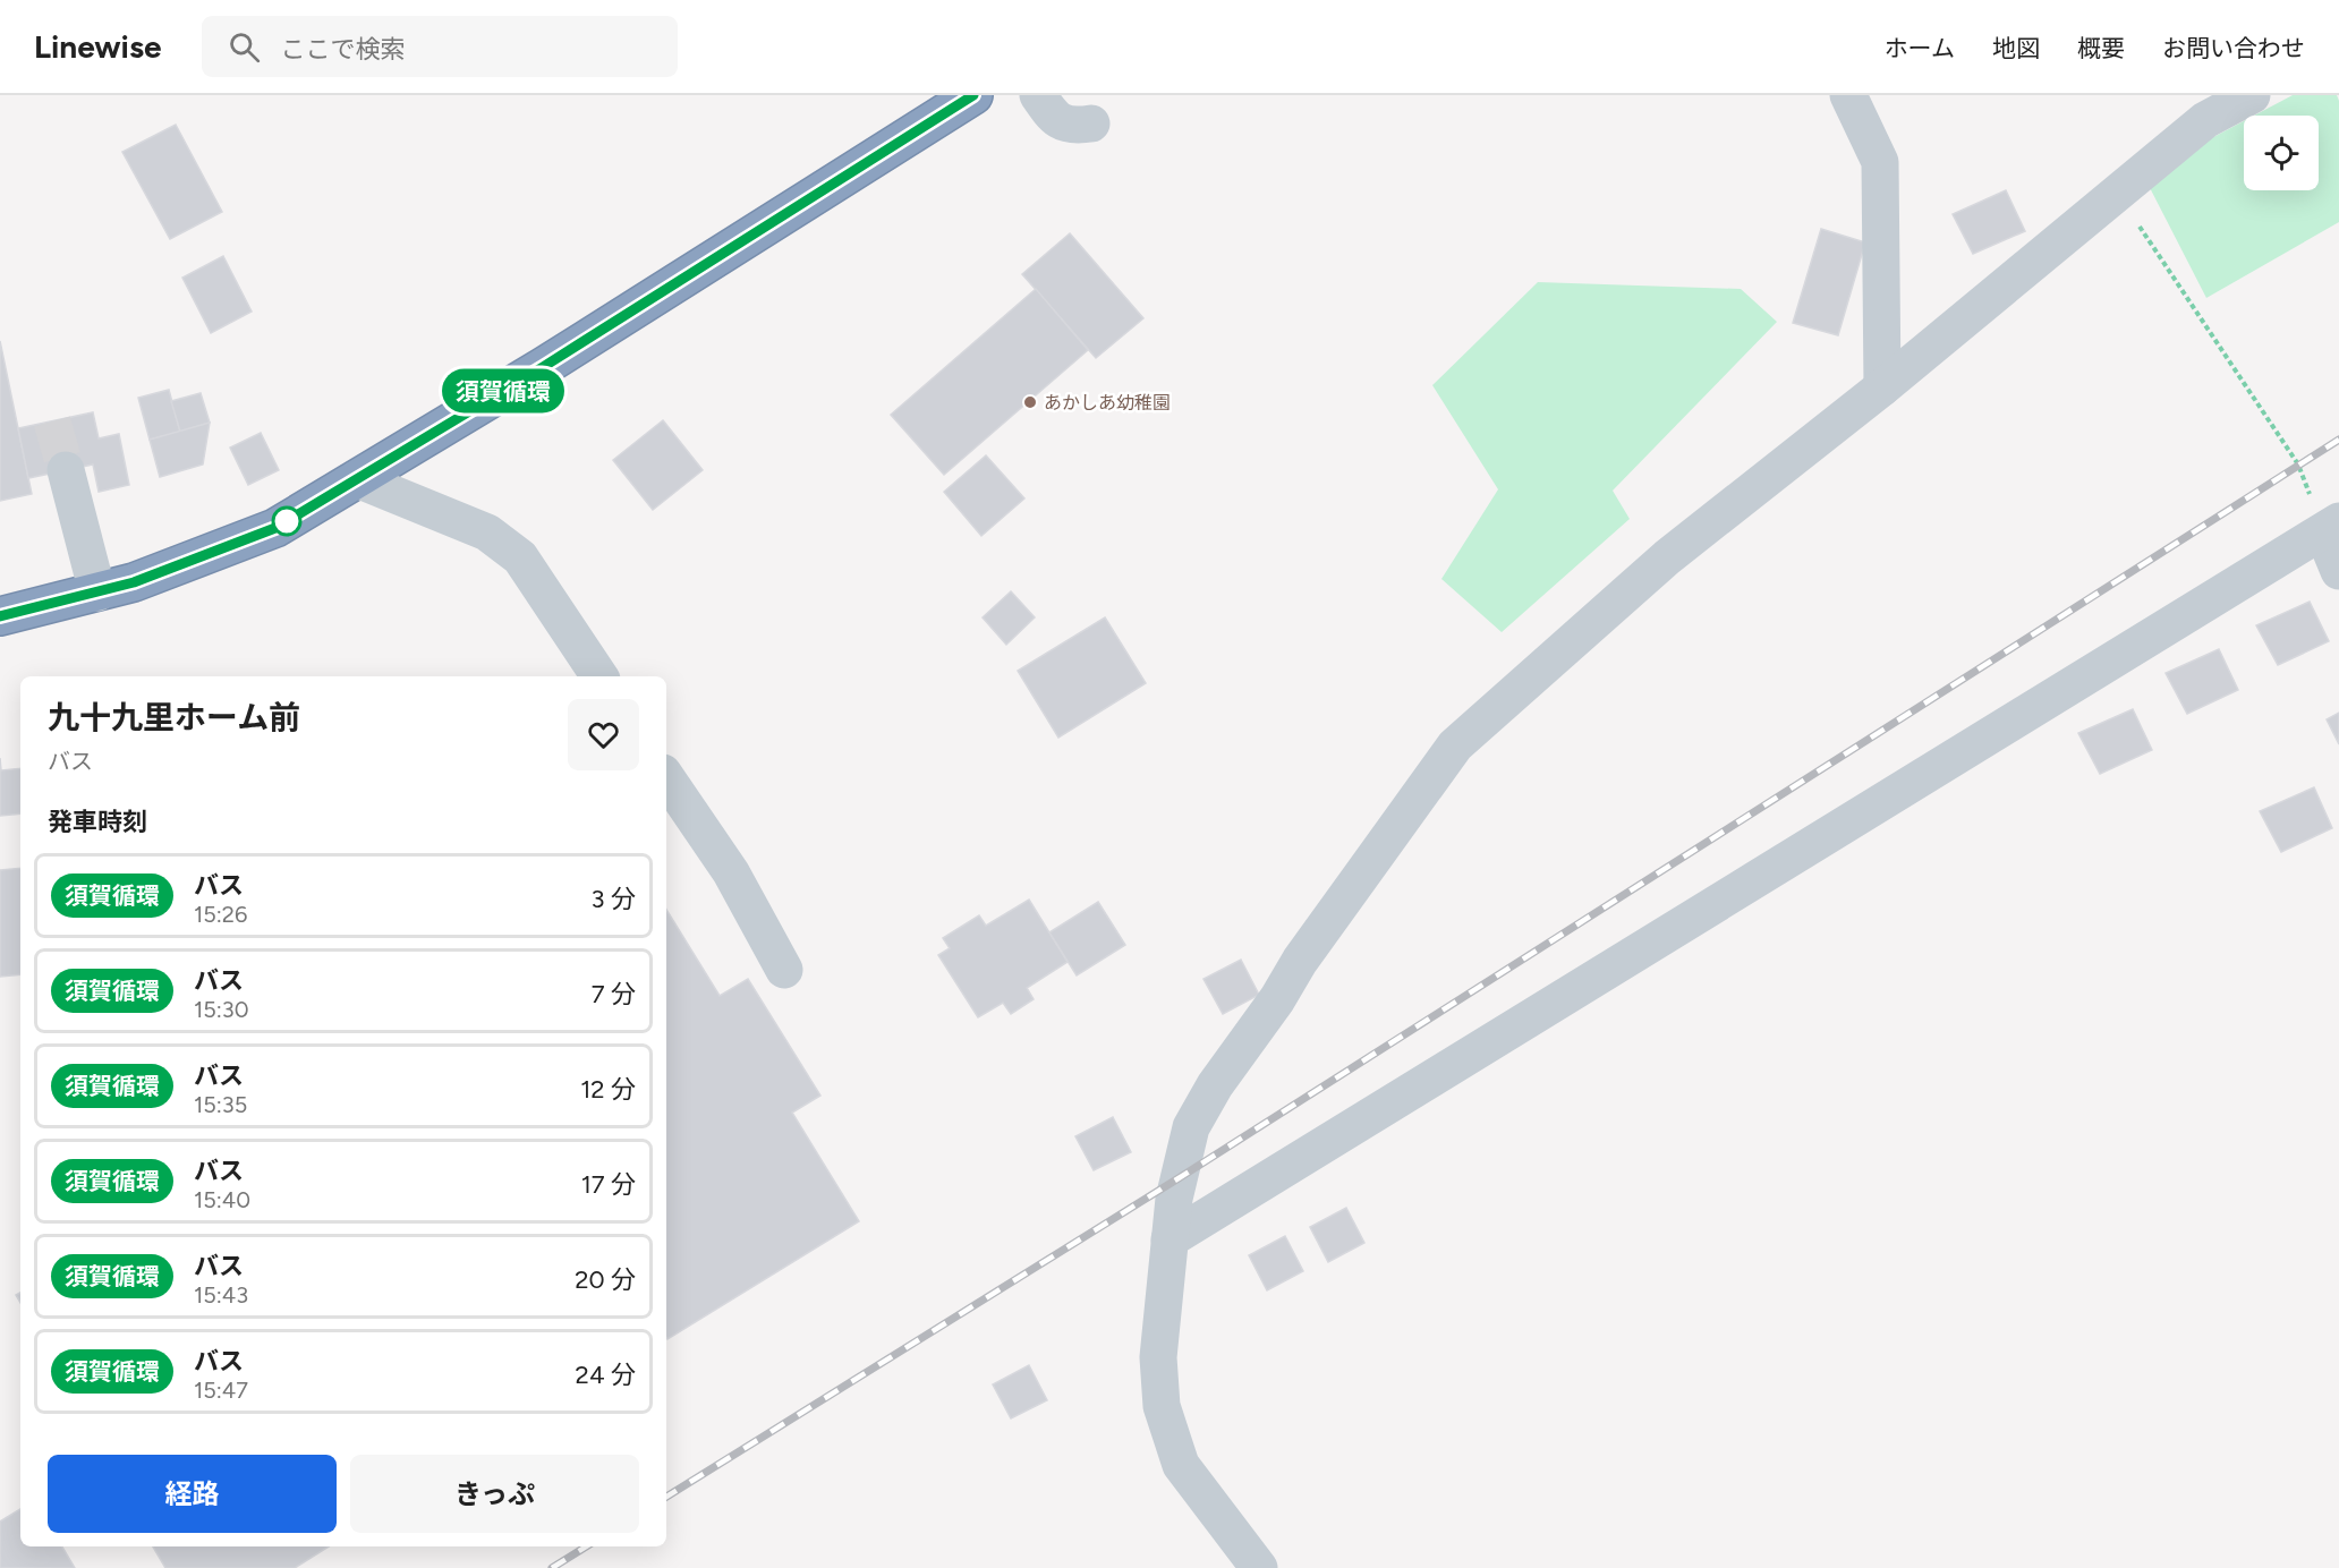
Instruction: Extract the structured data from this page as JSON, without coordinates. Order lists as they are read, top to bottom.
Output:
{
  "places": ["あかしあ幼稚園"],
  "lines": ["bus line 須賀循環"],
  "page": {
    "header": "Linewise",
    "search": "ここで検索",
    "nav": [
      "ホーム",
      "地図",
      "概要",
      "お問い合わせ"
    ],
    "on_map": "須賀循環",
    "heading": [
      ["九十九里ホーム前", "バス"],
      "発車時刻"
    ],
    "list": [
      {
        "mark": "須賀循環",
        "name": "バス",
        "note": "15:26",
        "value": "3 分"
      },
      {
        "mark": "須賀循環",
        "name": "バス",
        "note": "15:30",
        "value": "7 分"
      },
      {
        "mark": "須賀循環",
        "name": "バス",
        "note": "15:35",
        "value": "12 分"
      },
      {
        "mark": "須賀循環",
        "name": "バス",
        "note": "15:40",
        "value": "17 分"
      },
      {
        "mark": "須賀循環",
        "name": "バス",
        "note": "15:43",
        "value": "20 分"
      },
      {
        "mark": "須賀循環",
        "name": "バス",
        "note": "15:47",
        "value": "24 分"
      }
    ],
    "buttons": ["経路", "きっぷ"]
  }
}
